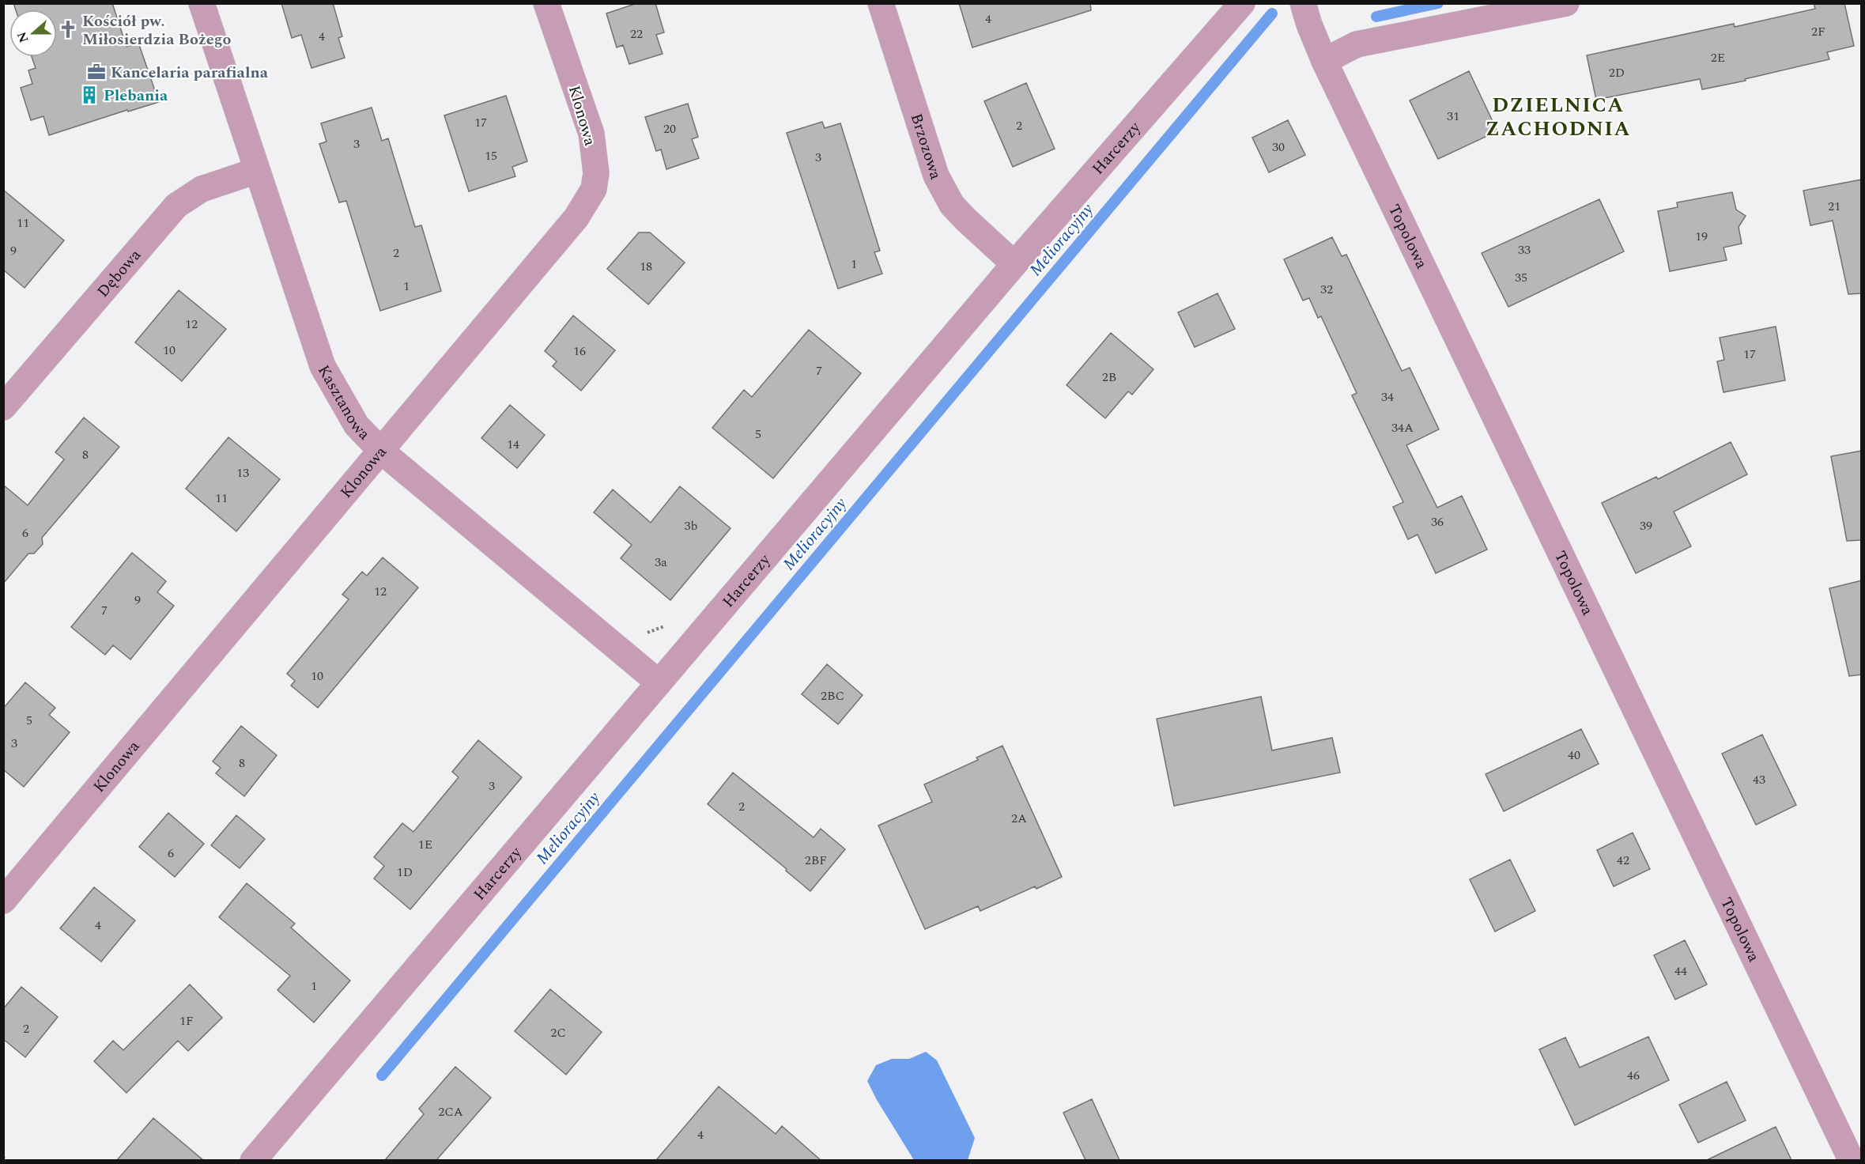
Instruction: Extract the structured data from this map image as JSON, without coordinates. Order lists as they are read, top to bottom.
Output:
{
  "streets": {
    "street": [
      "Klonowa",
      "Brzozowa",
      "Harcerzy",
      "Topolowa",
      "Dębowa",
      "Kasztanowa"
    ]
  },
  "crossings": [
    ["Klonowa", "Kasztanowa"],
    ["Brzozowa", "Harcerzy"],
    ["Harcerzy", "Kasztanowa"],
    ["Dębowa", "Kasztanowa"]
  ],
  "districts": ["DZIELNICA ZACHODNIA"],
  "water": ["Melioracyjny"],
  "places": {
    "church": ["Kościół pw. Miłosierdzia Bożego"],
    "office": ["Kancelaria parafialna"],
    "building": ["Plebania"]
  },
  "house_numbers": [
    "4",
    "2F",
    "22",
    "4",
    "2E",
    "2D",
    "31",
    "17",
    "2",
    "20",
    "3",
    "30",
    "15",
    "3",
    "21",
    "11",
    "19",
    "33",
    "9",
    "2",
    "1",
    "18",
    "35",
    "1",
    "32",
    "12",
    "10",
    "16",
    "17",
    "7",
    "2B",
    "34",
    "34A",
    "5",
    "14",
    "8",
    "13",
    "11",
    "36",
    "3b",
    "39",
    "6",
    "3a",
    "12",
    "9",
    "7",
    "10",
    "2BC",
    "5",
    "3",
    "40",
    "8",
    "43",
    "3",
    "2",
    "2A",
    "1E",
    "6",
    "2BF",
    "42",
    "1D",
    "4",
    "44",
    "1",
    "1F",
    "2",
    "2C",
    "46",
    "2CA",
    "4"
  ],
  "north": "left"
}
